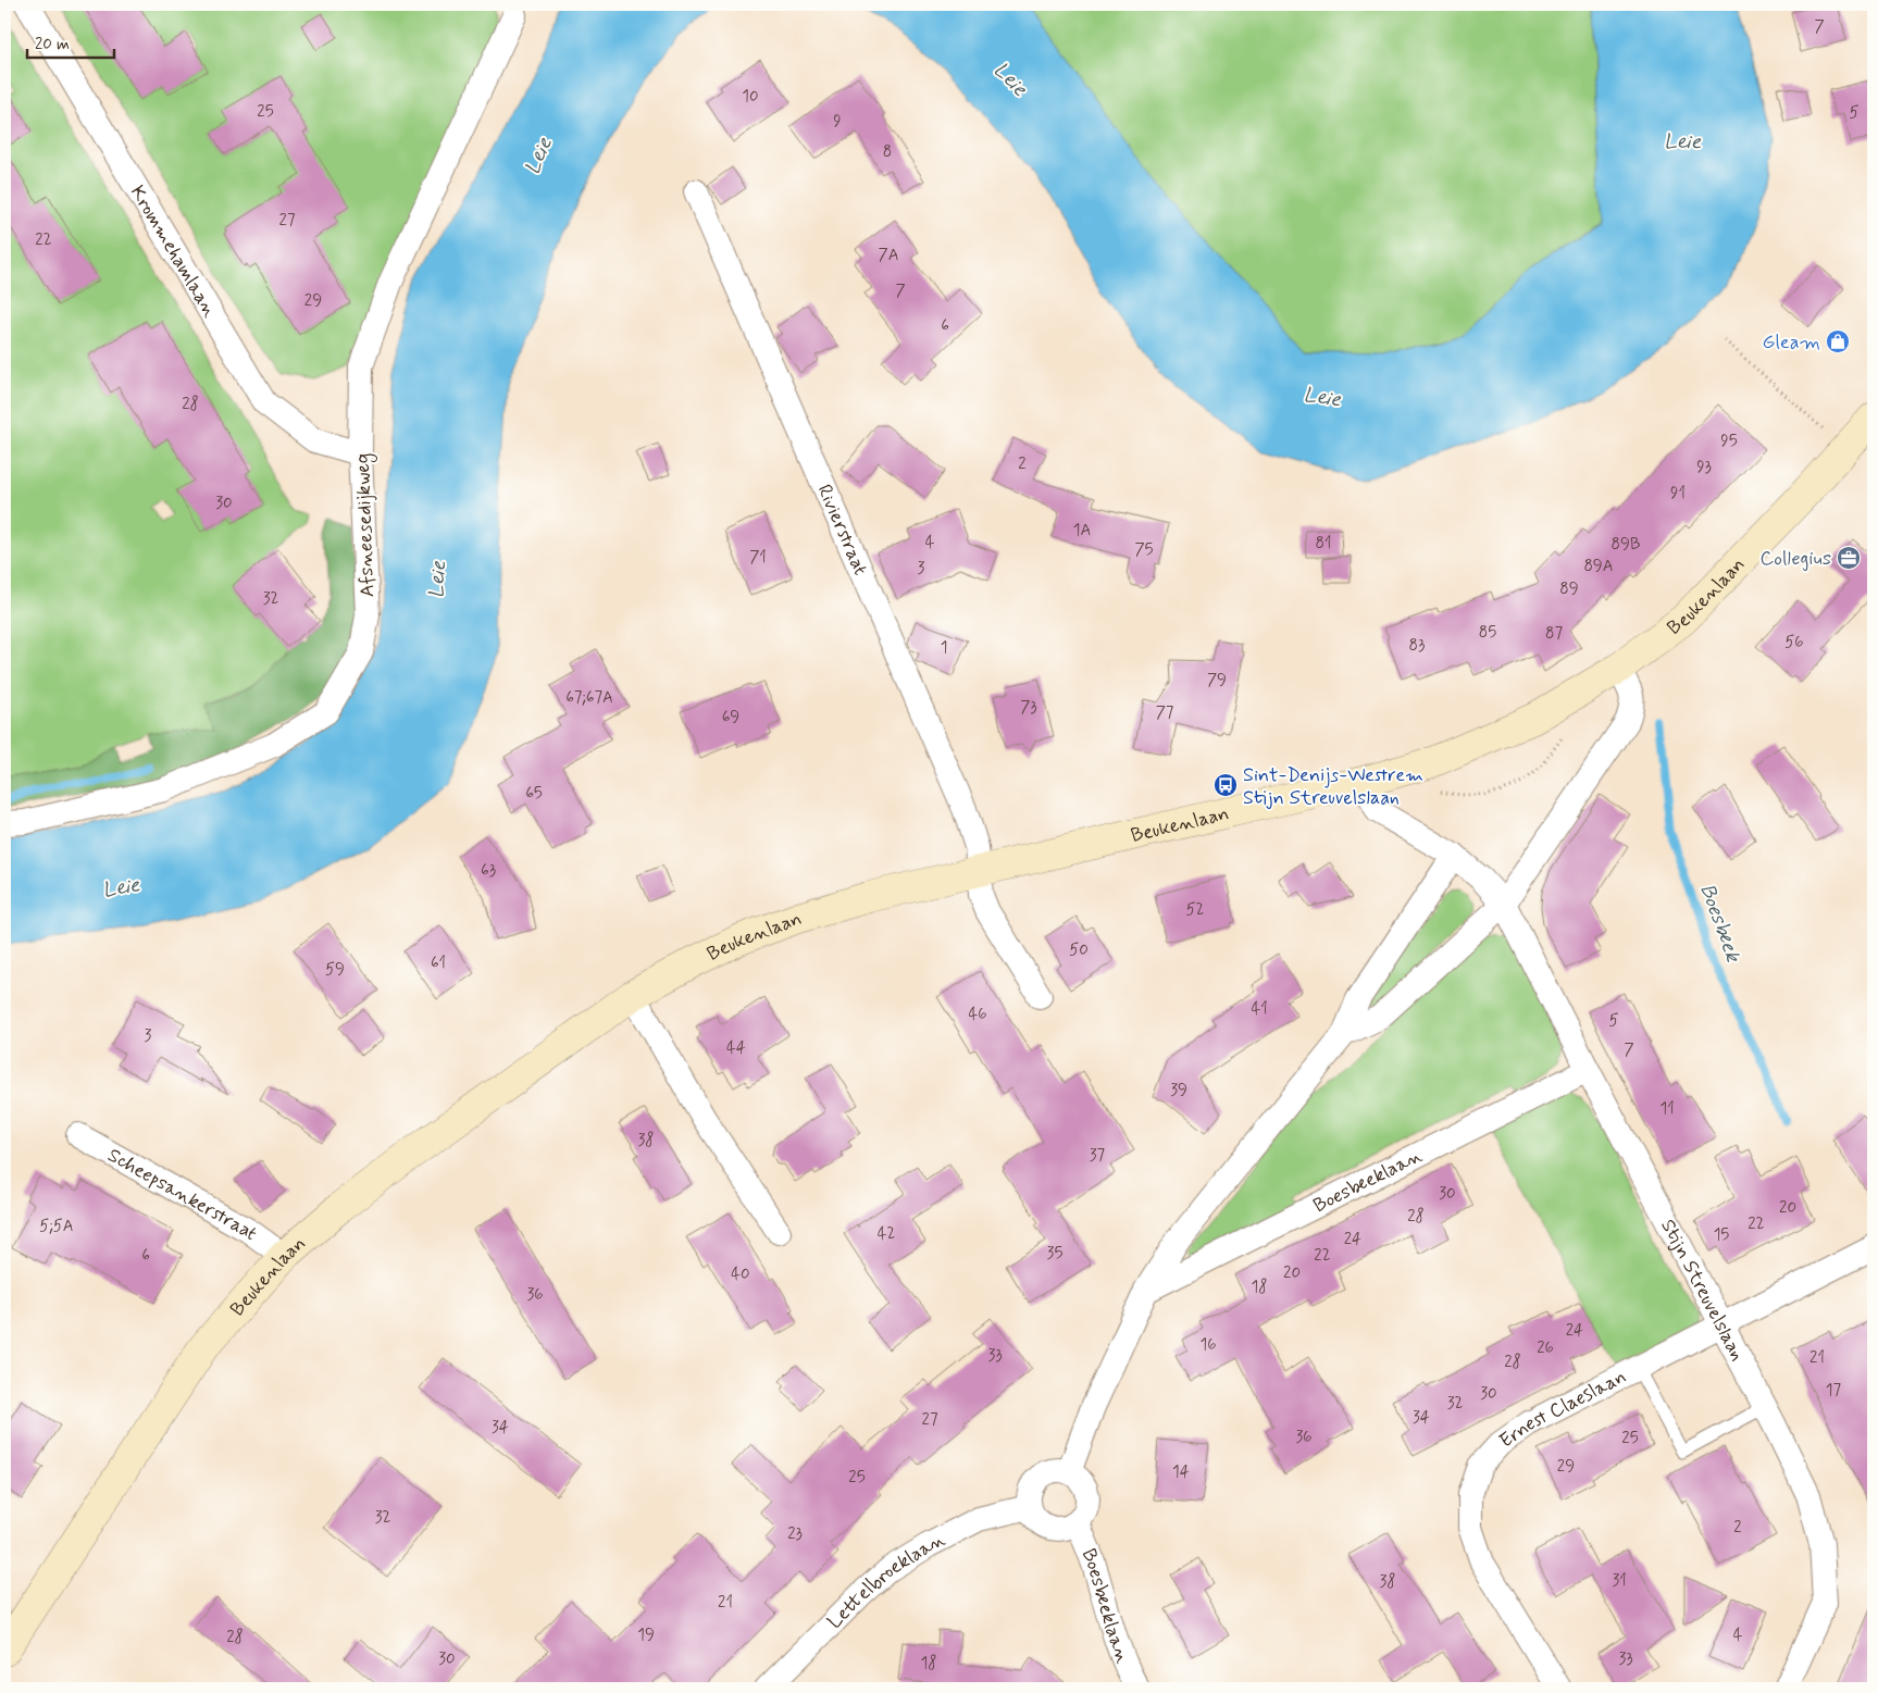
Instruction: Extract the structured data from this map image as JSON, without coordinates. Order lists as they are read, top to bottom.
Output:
{
  "streets": {
    "street": [
      "Krommehamlaan",
      "Afsneesedijkweg",
      "Rivierstraat",
      "Beukenlaan",
      "Boesbeeklaan",
      "Scheepsankerstraat",
      "Stijn Streuvelslaan",
      "Ernest Claeslaan",
      "Lettelbroeklaan"
    ]
  },
  "crossings": [
    ["Krommehamlaan", "Afsneesedijkweg"],
    ["Rivierstraat", "Beukenlaan"],
    ["Beukenlaan", "Scheepsankerstraat"],
    ["Boesbeeklaan", "Stijn Streuvelslaan"],
    ["Boesbeeklaan", "Lettelbroeklaan"],
    ["Stijn Streuvelslaan", "Ernest Claeslaan"]
  ],
  "water": ["Leie", "Boesbeek"],
  "places": {
    "shop": ["Gleam"],
    "office": ["Collegius"],
    "bus stop": ["Sint-Denijs-Westrem Stijn Streuvelslaan"]
  },
  "house_numbers": [
    "7",
    "10",
    "25",
    "5",
    "9",
    "8",
    "27",
    "22",
    "7A",
    "7",
    "29",
    "6",
    "28",
    "95",
    "2",
    "93",
    "91",
    "30",
    "1A",
    "4",
    "81",
    "89B",
    "75",
    "71",
    "89A",
    "3",
    "89",
    "32",
    "85",
    "87",
    "56",
    "83",
    "1",
    "79",
    "67;67A",
    "73",
    "77",
    "69",
    "65",
    "63",
    "52",
    "50",
    "61",
    "59",
    "41",
    "46",
    "5",
    "3",
    "44",
    "7",
    "39",
    "11",
    "38",
    "37",
    "30",
    "20",
    "28",
    "22",
    "5;5A",
    "42",
    "15",
    "24",
    "35",
    "6",
    "22",
    "20",
    "40",
    "18",
    "36",
    "24",
    "16",
    "26",
    "33",
    "21",
    "28",
    "17",
    "30",
    "32",
    "34",
    "27",
    "34",
    "36",
    "25",
    "29",
    "14",
    "25",
    "32",
    "2",
    "23",
    "31",
    "38",
    "21",
    "19",
    "4",
    "28",
    "30",
    "33",
    "18"
  ],
  "scale_bar": "20 m"
}
